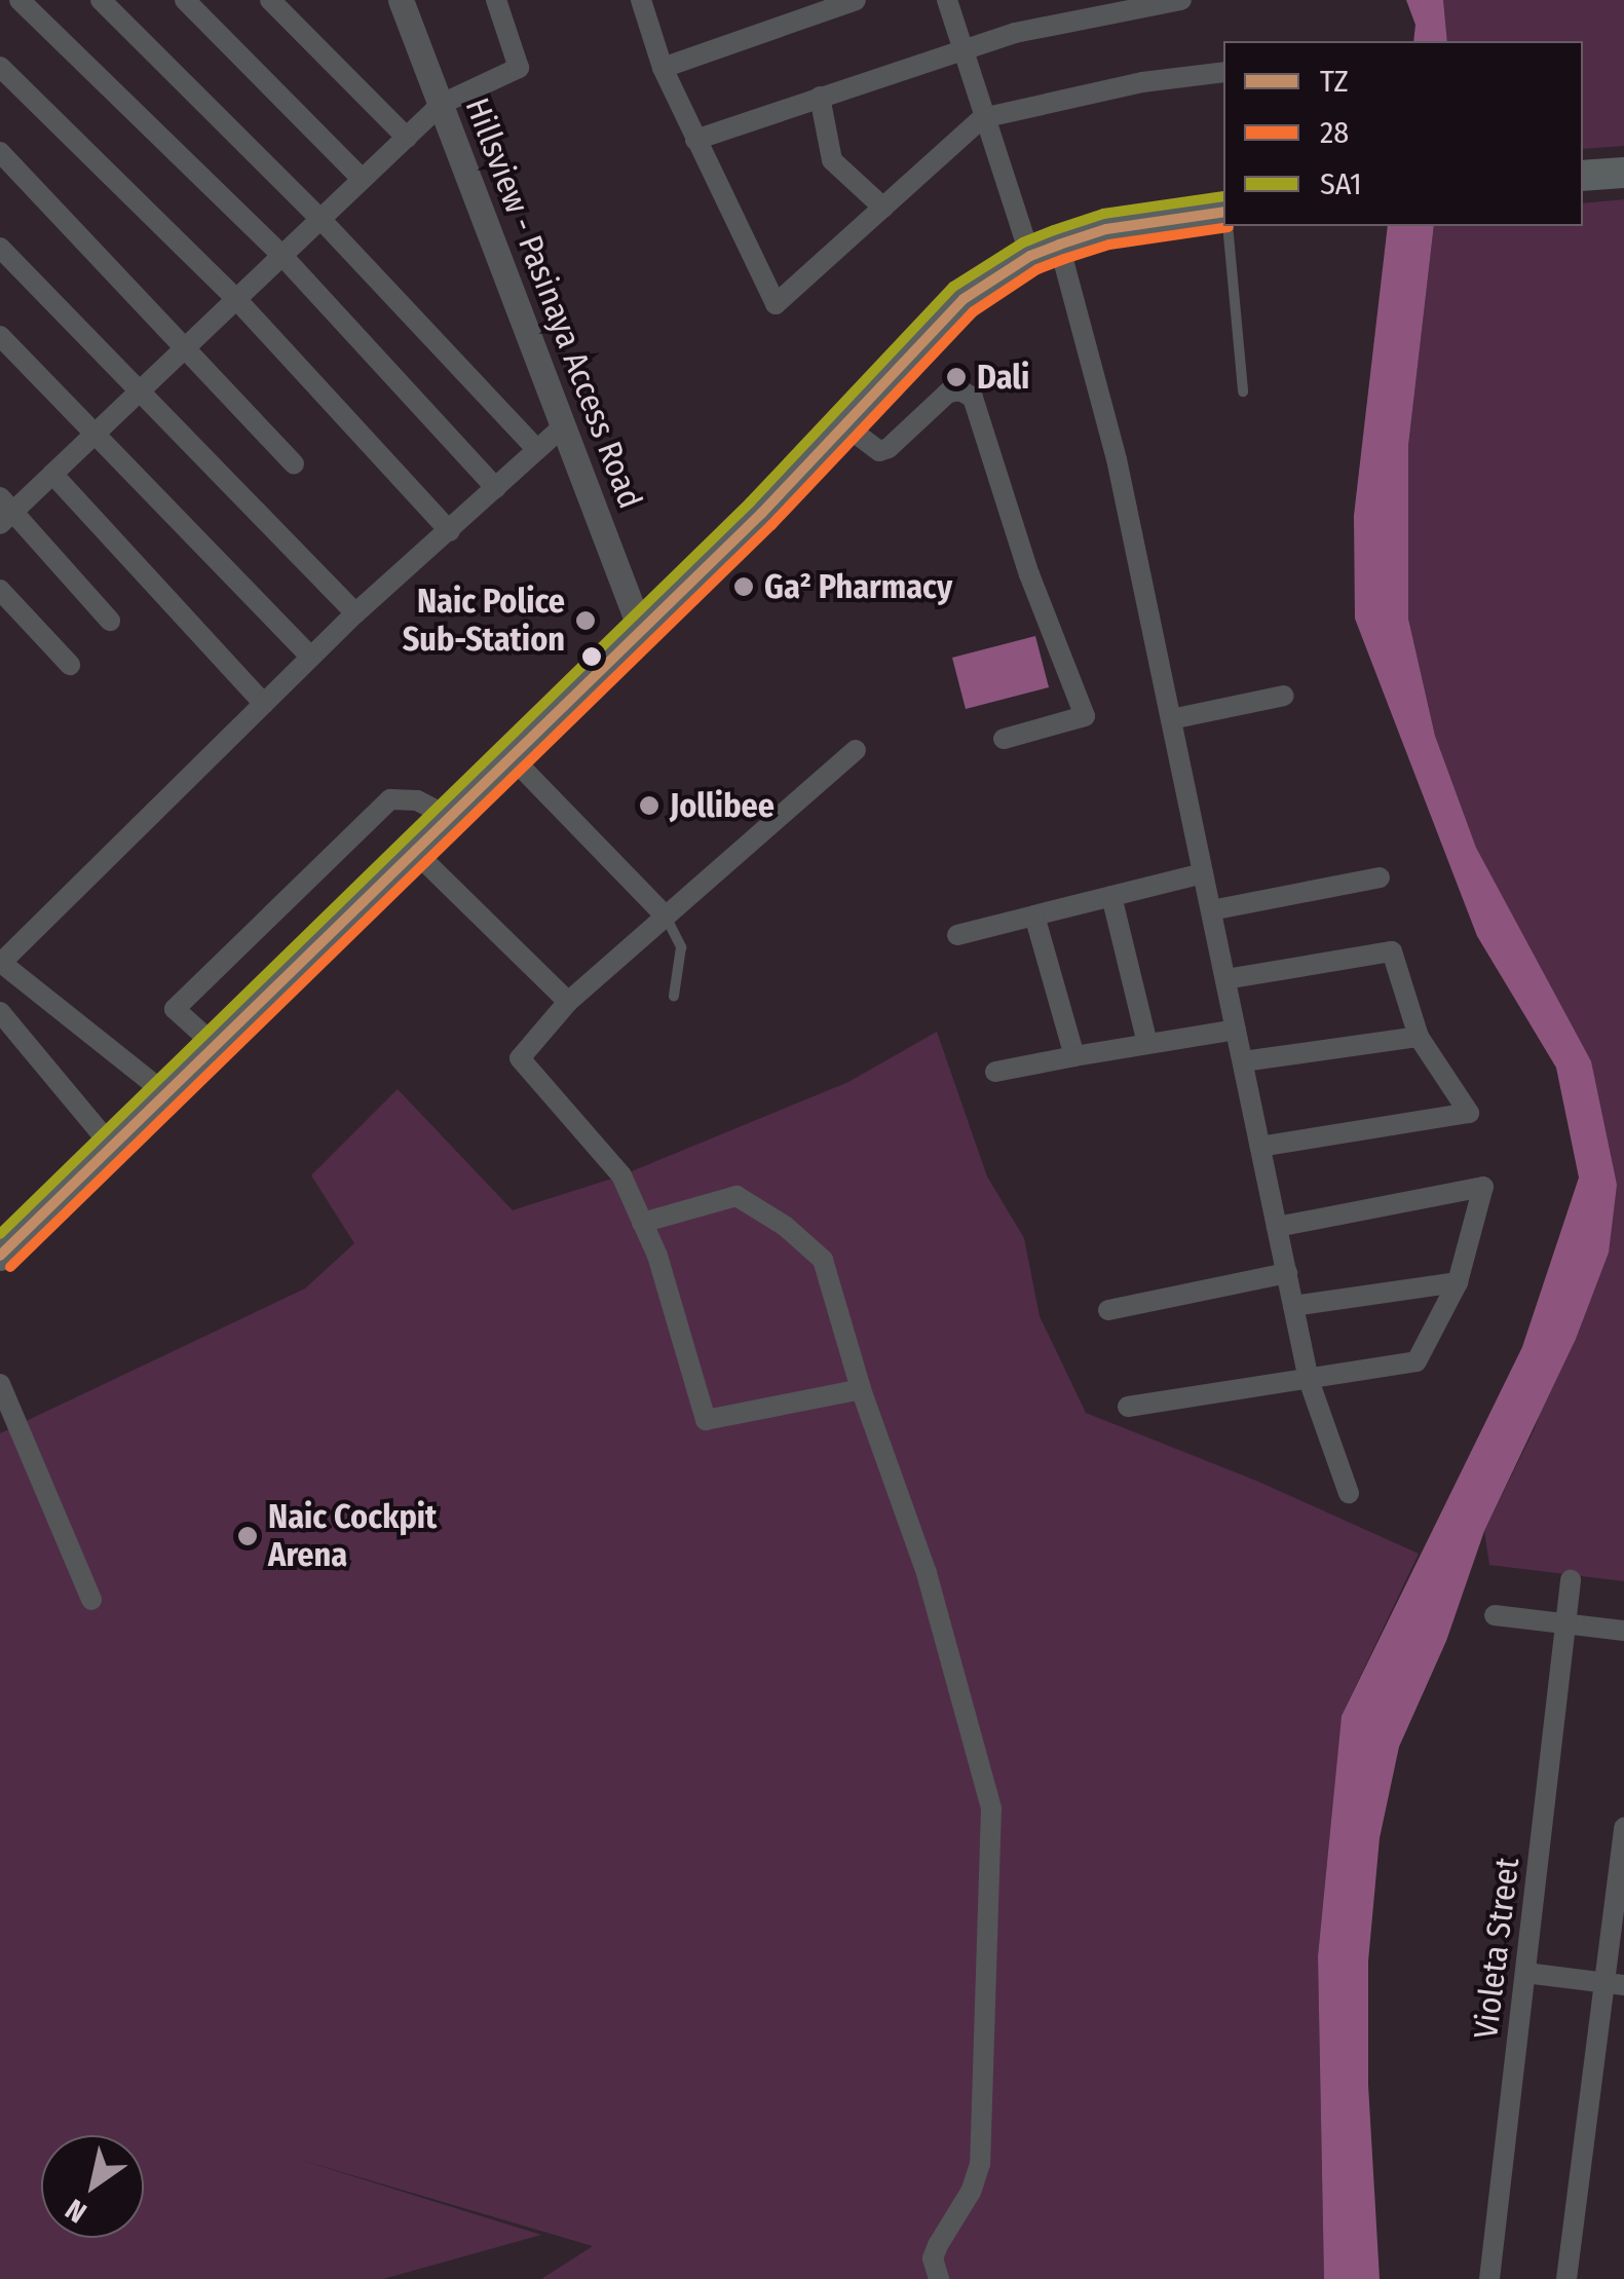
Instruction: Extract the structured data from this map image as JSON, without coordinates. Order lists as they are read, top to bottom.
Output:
{
  "streets": {
    "street": ["Hillsview - Pasinaya Access Road", "Violeta Street"]
  },
  "places": [
    "Dali",
    "Ga² Pharmacy",
    "Naic Police Sub-Station",
    "Jollibee",
    "Naic Cockpit Arena"
  ],
  "lines": ["transit line SA1", "transit line TZ", "transit line 28"],
  "legend": ["TZ", "28", "SA1"],
  "north": "bottom left"
}
